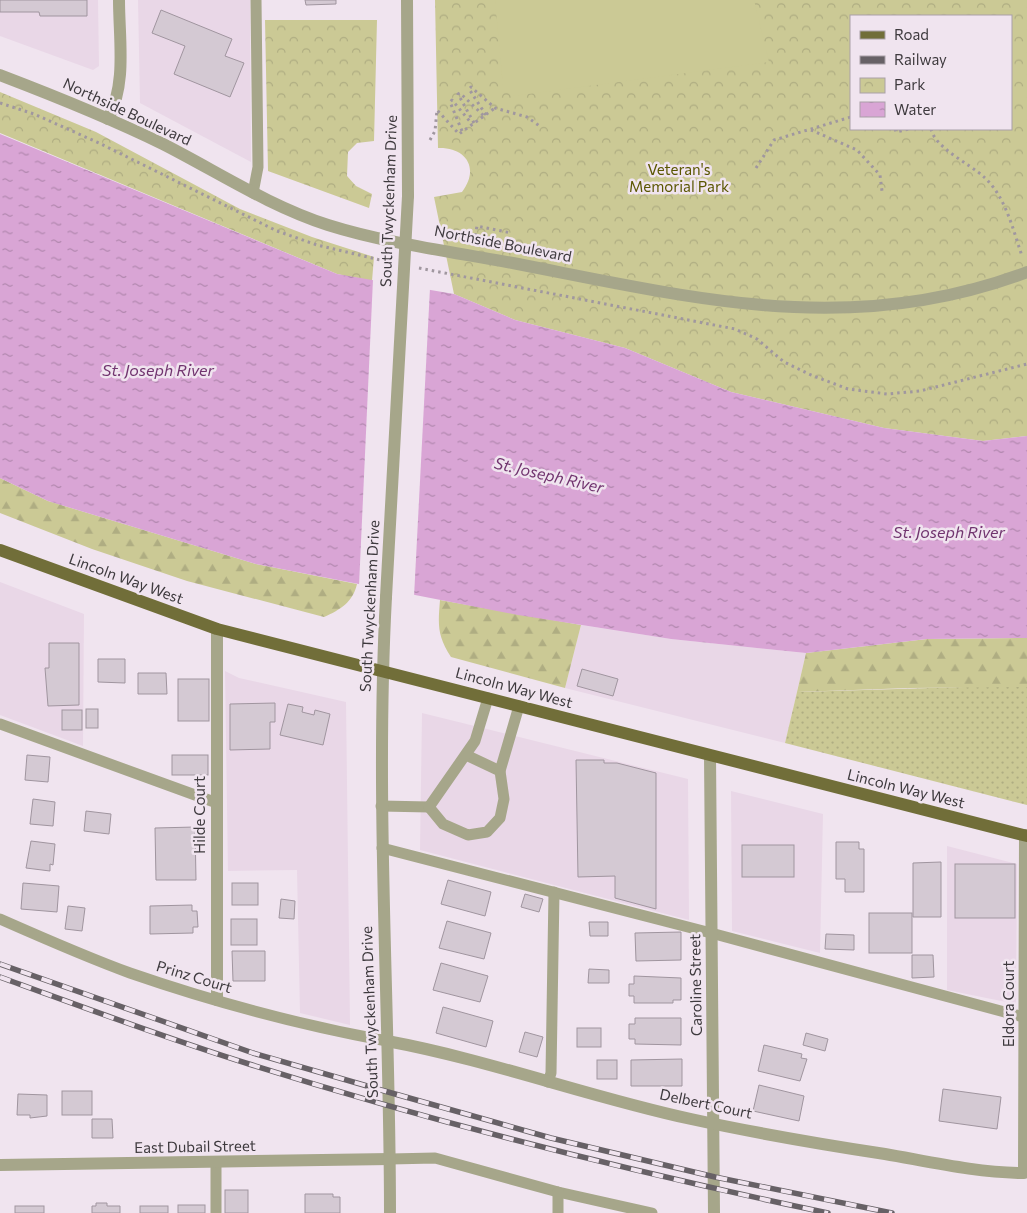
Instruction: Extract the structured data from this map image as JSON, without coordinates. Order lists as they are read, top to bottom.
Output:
{
  "streets": {
    "main road": ["Lincoln Way West"],
    "street": [
      "Northside Boulevard",
      "South Twyckenham Drive",
      "Hilde Court",
      "Caroline Street",
      "Eldora Court",
      "Delbert Court",
      "East Dubail Street"
    ],
    "lane": ["Prinz Court"]
  },
  "crossings": [
    ["South Twyckenham Drive", "Lincoln Way West"],
    ["South Twyckenham Drive", "Prinz Court"],
    ["South Twyckenham Drive", "Delbert Court"],
    ["South Twyckenham Drive", "East Dubail Street"],
    ["Lincoln Way West", "Hilde Court"],
    ["Lincoln Way West", "Caroline Street"],
    ["Lincoln Way West", "Eldora Court"],
    ["Hilde Court", "Prinz Court"],
    ["Prinz Court", "Delbert Court"],
    ["Caroline Street", "Delbert Court"],
    ["Eldora Court", "Delbert Court"]
  ],
  "water": ["St. Joseph River"],
  "parks": ["Veteran's Memorial Park"],
  "legend": [
    "Road",
    "Railway",
    "Park",
    "Water"
  ]
}
